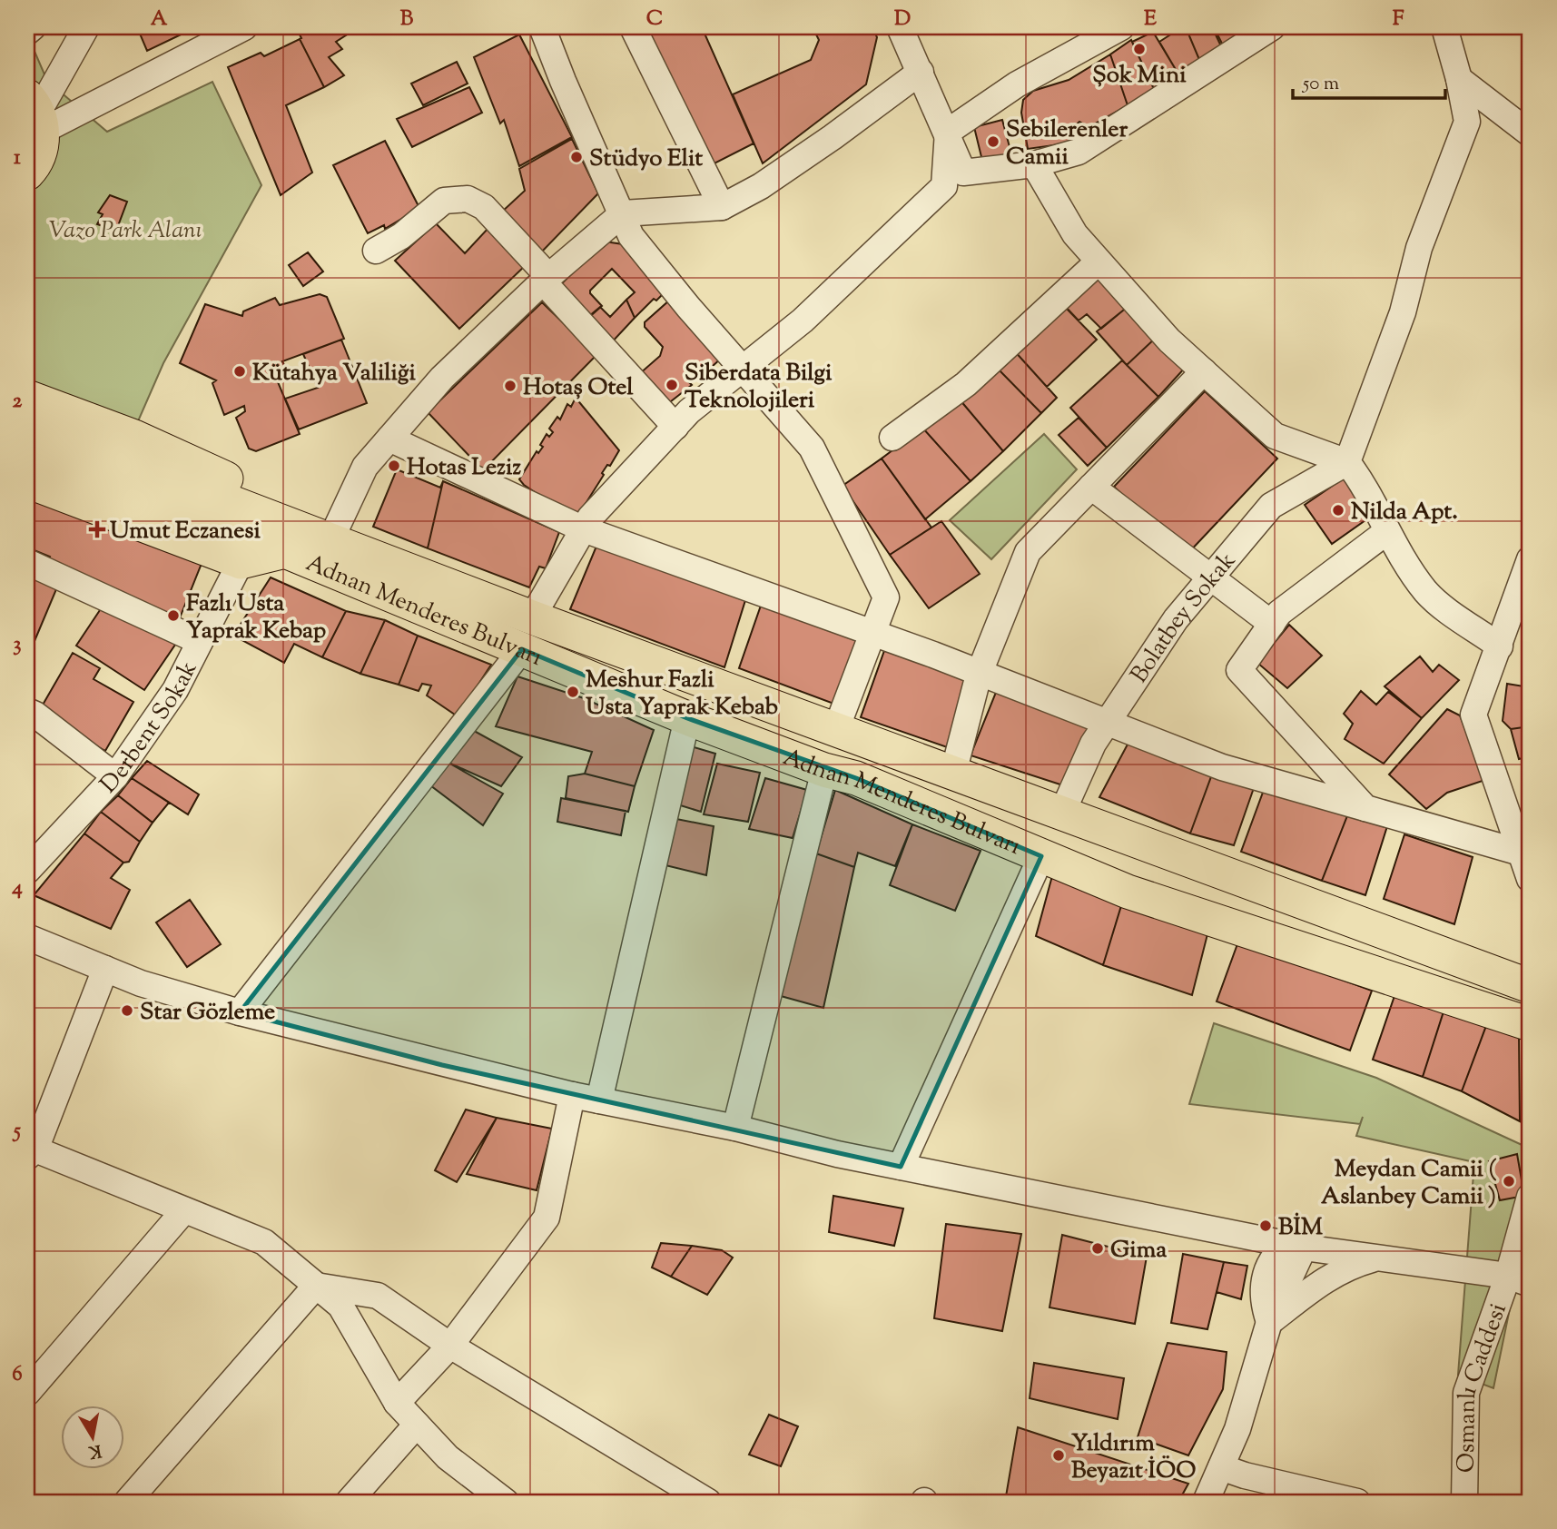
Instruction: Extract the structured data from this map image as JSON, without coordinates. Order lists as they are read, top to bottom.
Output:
{
  "streets": {
    "main road": ["Adnan Menderes Bulvarı"],
    "street": ["Bolatbey Sokak", "Derbent Sokak", "Osmanlı Caddesi"]
  },
  "crossings": [
    ["Adnan Menderes Bulvarı", "Bolatbey Sokak"]
  ],
  "parks": ["Vazo Park Alanı"],
  "places": {
    "other": [
      "Şok Mini",
      "Sebilerenler Camii",
      "Stüdyo Elit",
      "Kütahya Valiliği",
      "Siberdata Bilgi Teknolojileri",
      "Hotaş Otel",
      "Hotas Leziz",
      "Nilda Apt.",
      "Fazlı Usta Yaprak Kebap",
      "Meshur Fazli Usta Yaprak Kebab",
      "Star Gözleme",
      "Meydan Camii ( Aslanbey Camii )",
      "BİM",
      "Gima",
      "Yıldırım Beyazıt İÖO"
    ],
    "health": ["Umut Eczanesi"]
  },
  "scale_bar": "50 m",
  "north": "bottom",
  "grid": {
    "columns": [
      "A",
      "B",
      "C",
      "D",
      "E",
      "F"
    ],
    "rows": [
      "1",
      "2",
      "3",
      "4",
      "5",
      "6"
    ]
  }
}
